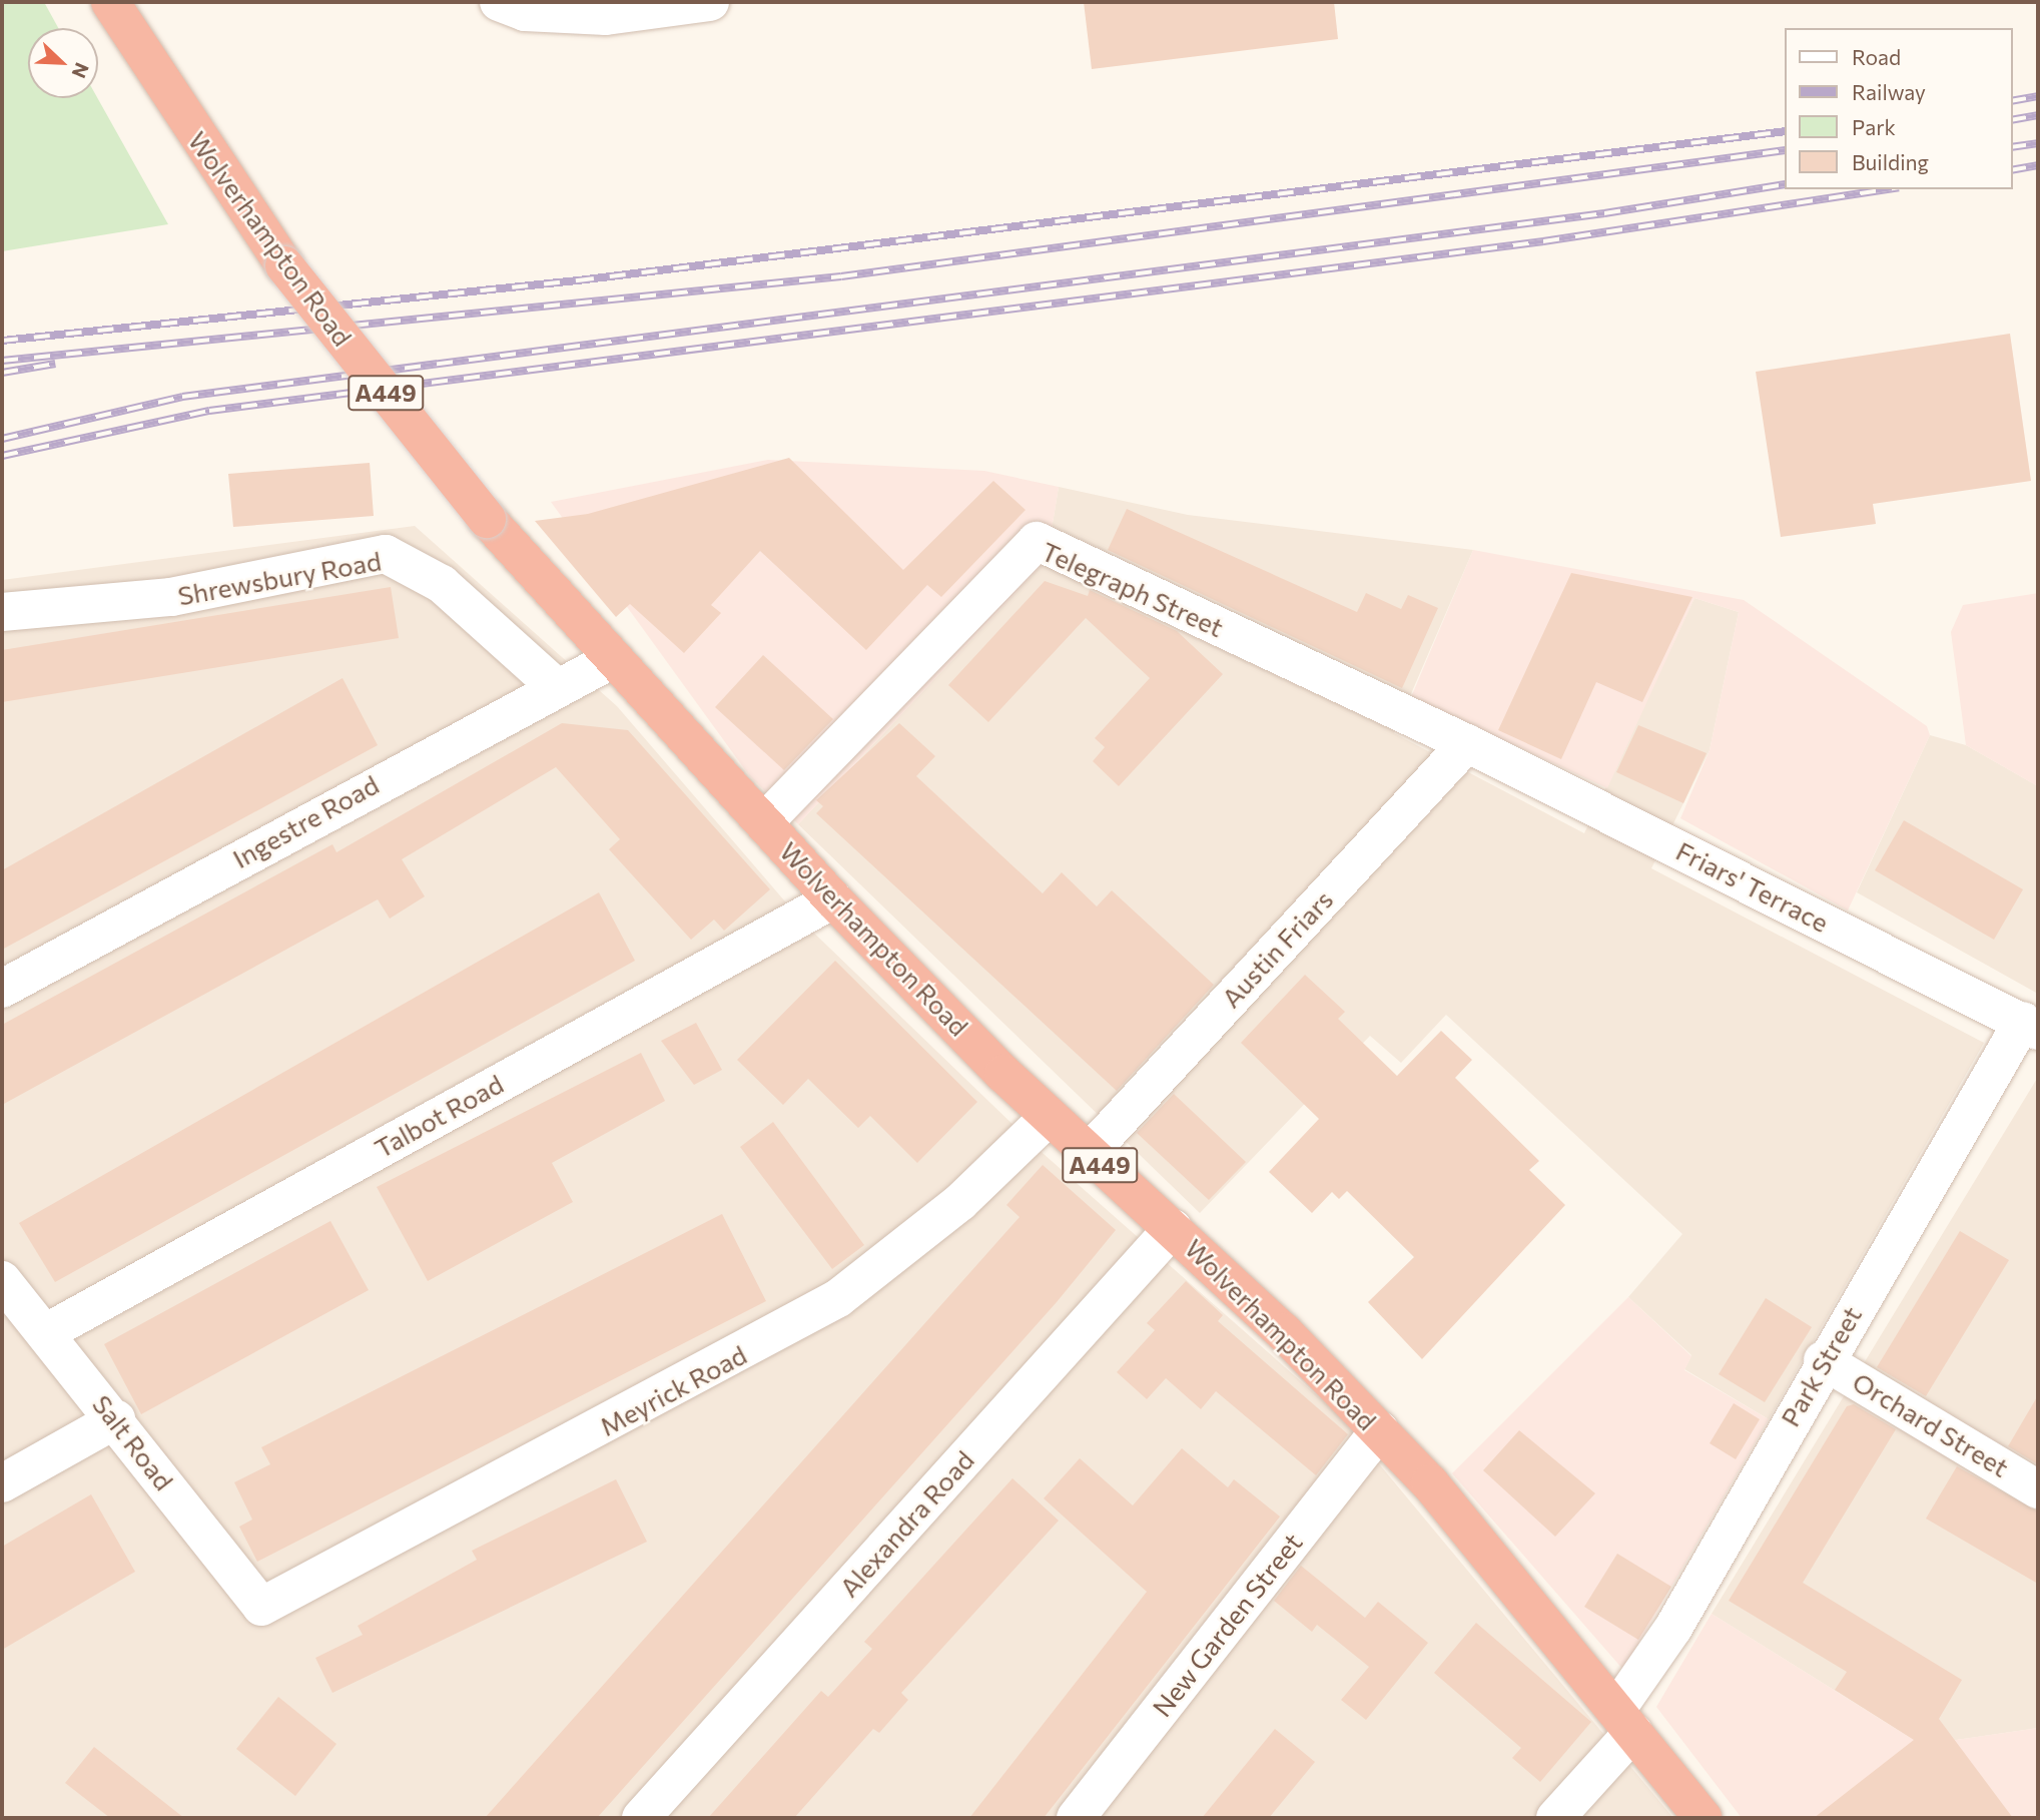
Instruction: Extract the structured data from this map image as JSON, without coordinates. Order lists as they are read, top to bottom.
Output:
{
  "streets": {
    "highway": ["Wolverhampton Road", "A449"],
    "street": [
      "Shrewsbury Road",
      "Telegraph Street",
      "Ingestre Road",
      "Friars' Terrace",
      "Austin Friars",
      "Talbot Road",
      "Park Street",
      "Meyrick Road",
      "Orchard Street",
      "Salt Road",
      "Alexandra Road",
      "New Garden Street"
    ]
  },
  "crossings": [
    ["Wolverhampton Road", "Telegraph Street"],
    ["Wolverhampton Road", "Ingestre Road"],
    ["Wolverhampton Road", "Austin Friars"],
    ["Wolverhampton Road", "Talbot Road"],
    ["Wolverhampton Road", "Park Street"],
    ["Wolverhampton Road", "Meyrick Road"],
    ["Wolverhampton Road", "Alexandra Road"],
    ["Wolverhampton Road", "New Garden Street"],
    ["Shrewsbury Road", "Ingestre Road"],
    ["Telegraph Street", "Friars' Terrace"],
    ["Telegraph Street", "Austin Friars"],
    ["Friars' Terrace", "Austin Friars"],
    ["Friars' Terrace", "Park Street"],
    ["Talbot Road", "Salt Road"],
    ["Park Street", "Orchard Street"],
    ["Meyrick Road", "Salt Road"]
  ],
  "legend": [
    "Road",
    "Railway",
    "Park",
    "Building"
  ],
  "north": "bottom right"
}
